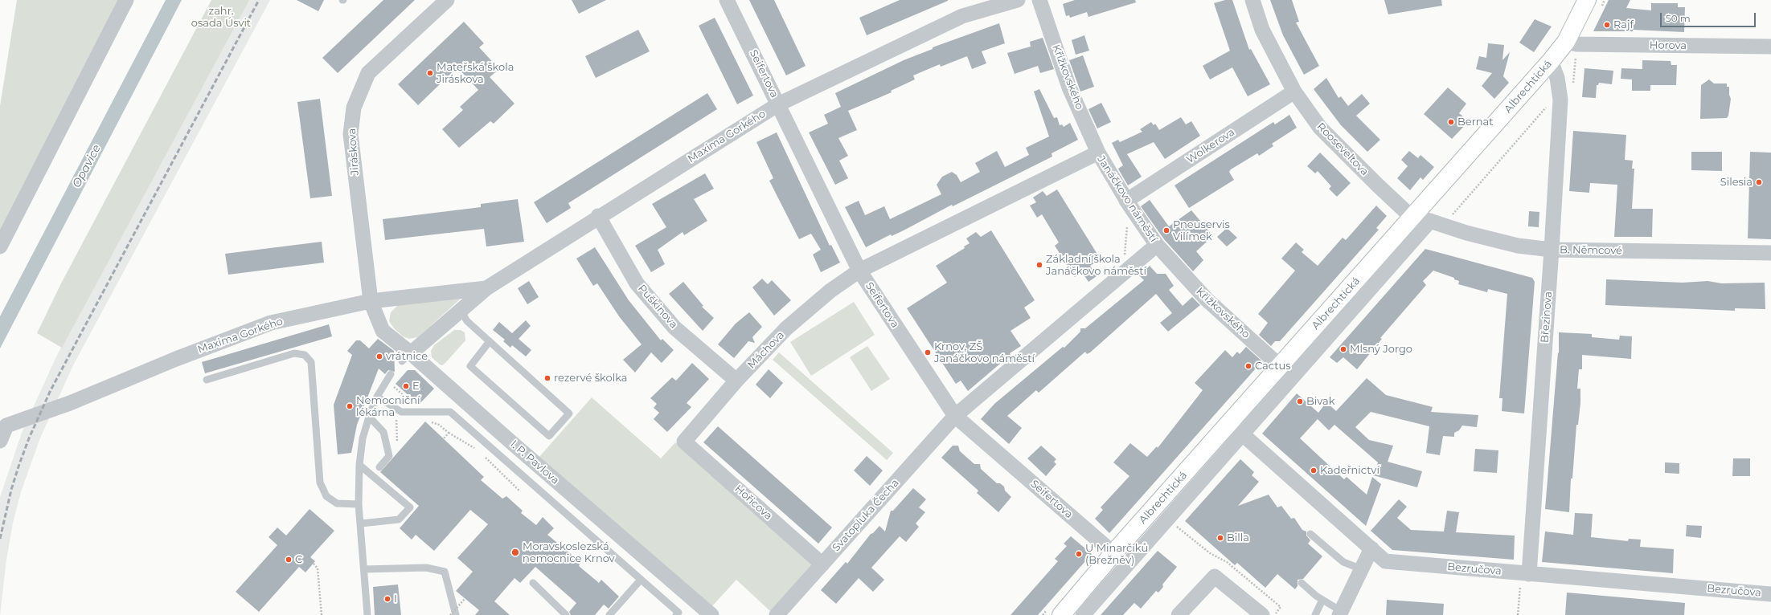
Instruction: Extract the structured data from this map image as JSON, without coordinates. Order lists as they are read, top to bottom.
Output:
{
  "streets": {
    "main road": ["Albrechtická"],
    "street": [
      "Horova",
      "Seifertova",
      "Křižkovského",
      "Maxima Gorkého",
      "Wolkerova",
      "Rooseveltova",
      "Jiráskova",
      "Janáčkovo náměstí",
      "B. Němcové",
      "Puškinova",
      "Březinova",
      "Máchova",
      "I. P. Pavlova",
      "Hořicova",
      "Svatopluka Čecha",
      "Bezručova"
    ]
  },
  "crossings": [
    ["Horova", "Albrechtická"],
    ["Seifertova", "Albrechtická"],
    ["Seifertova", "Maxima Gorkého"],
    ["Seifertova", "Janáčkovo náměstí"],
    ["Seifertova", "Máchova"],
    ["Seifertova", "Svatopluka Čecha"],
    ["Křižkovského", "Albrechtická"],
    ["Křižkovského", "Janáčkovo náměstí"],
    ["Albrechtická", "Rooseveltova"],
    ["Albrechtická", "B. Němcové"],
    ["Albrechtická", "Březinova"],
    ["Albrechtická", "Bezručova"],
    ["Maxima Gorkého", "Jiráskova"],
    ["Maxima Gorkého", "Puškinova"],
    ["Maxima Gorkého", "I. P. Pavlova"],
    ["Wolkerova", "Rooseveltova"],
    ["Wolkerova", "Janáčkovo náměstí"],
    ["Rooseveltova", "B. Němcové"],
    ["Jiráskova", "I. P. Pavlova"],
    ["Janáčkovo náměstí", "Máchova"],
    ["Janáčkovo náměstí", "Svatopluka Čecha"],
    ["B. Němcové", "Březinova"],
    ["Puškinova", "Máchova"],
    ["Březinova", "Bezručova"],
    ["Máchova", "Hořicova"],
    ["Hořicova", "Svatopluka Čecha"]
  ],
  "water": ["Opavice"],
  "parks": ["zahr. osada Úsvit"],
  "places": [
    "Rajf",
    "Mateřská škola Jiráskova",
    "Bernat",
    "Silesia",
    "Pneuservis Vilímek",
    "Základní škola Janáčkovo náměstí",
    "Mlsný Jorgo",
    "Krnov, ZŠ Janáčkovo náměstí",
    "vrátnice",
    "Cactus",
    "rezervé školka",
    "E",
    "Bivak",
    "Nemocniční lékárna",
    "Kadeřnictví",
    "Billa",
    "Moravskoslezská nemocnice Krnov",
    "U Minarčíků (Brežněv)",
    "C",
    "I"
  ],
  "scale_bar": "50 m"
}
